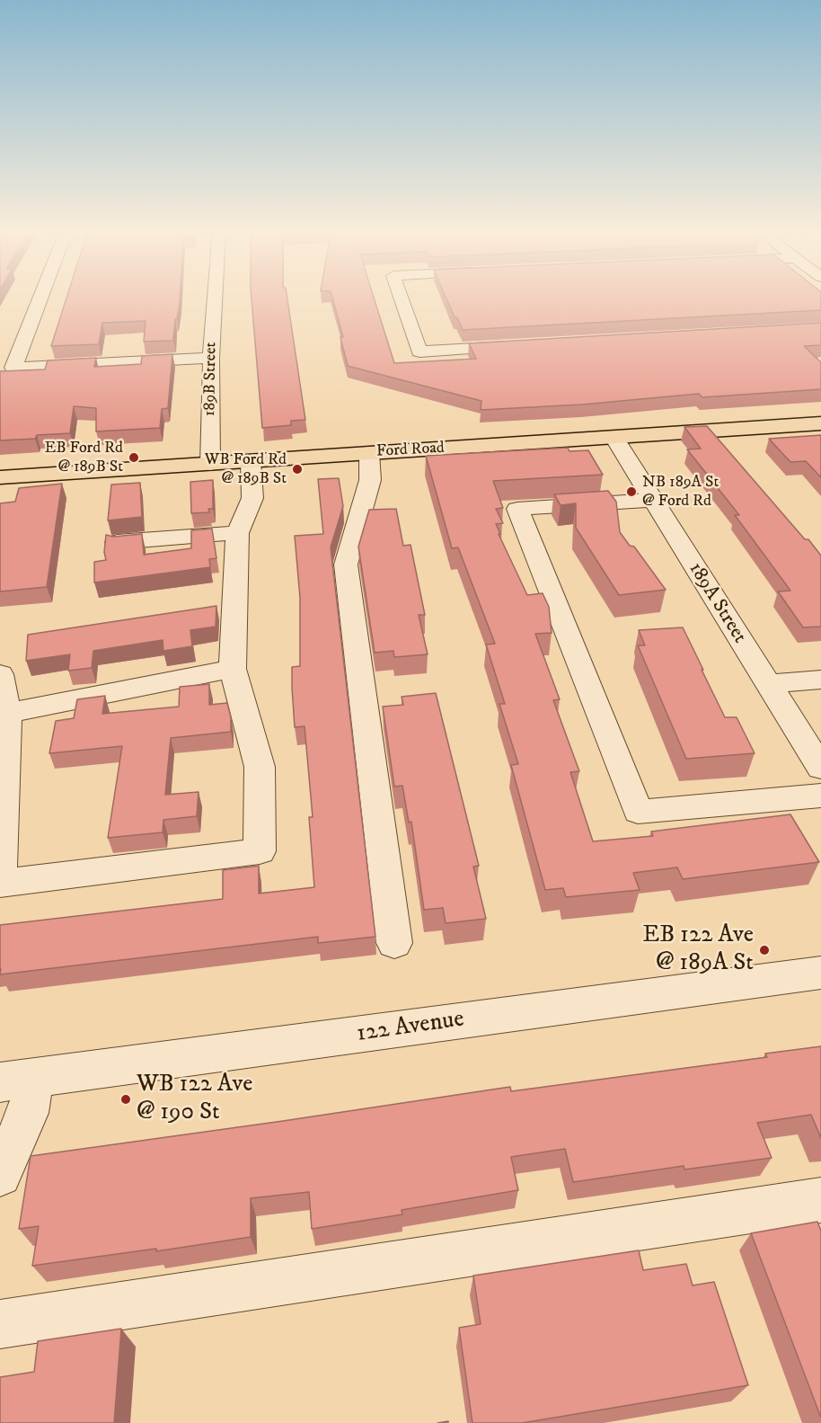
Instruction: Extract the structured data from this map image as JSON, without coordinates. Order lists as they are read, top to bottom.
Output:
{
  "streets": {
    "main road": ["Ford Road"],
    "street": ["189B Street", "189A Street", "122 Avenue"]
  },
  "crossings": [
    ["189B Street", "Ford Road"],
    ["Ford Road", "189A Street"]
  ],
  "places": [
    "EB Ford Rd @ 189B St",
    "WB Ford Rd @ 189B St",
    "NB 189A St @ Ford Rd",
    "EB 122 Ave @ 189A St",
    "WB 122 Ave @ 190 St"
  ]
}
